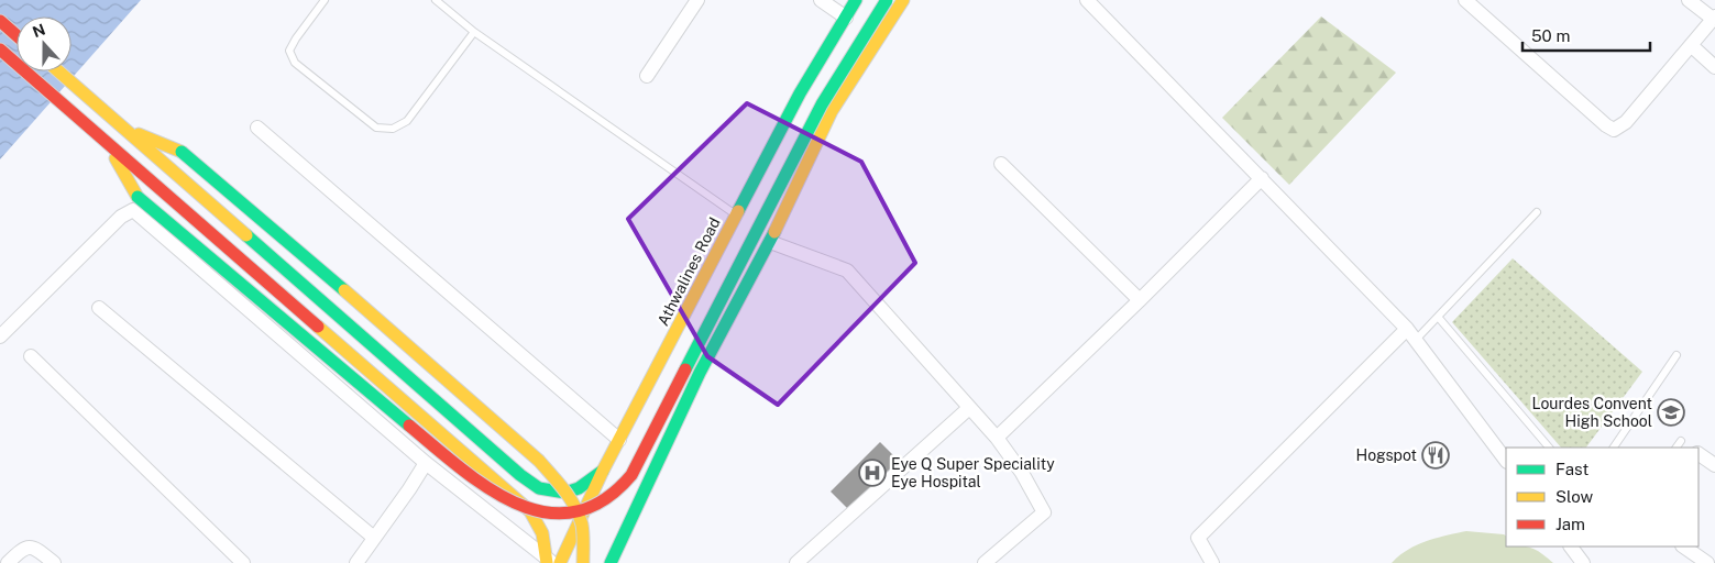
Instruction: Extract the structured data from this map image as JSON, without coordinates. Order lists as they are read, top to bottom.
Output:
{
  "streets": {
    "main road": ["Athwalines Road"]
  },
  "places": {
    "school or university": ["Lourdes Convent High School"],
    "restaurant": ["Hogspot"],
    "hospital": ["Eye Q Super Speciality Eye Hospital"]
  },
  "legend": ["Fast", "Slow", "Jam"],
  "scale_bar": "50 m",
  "north": "top"
}
